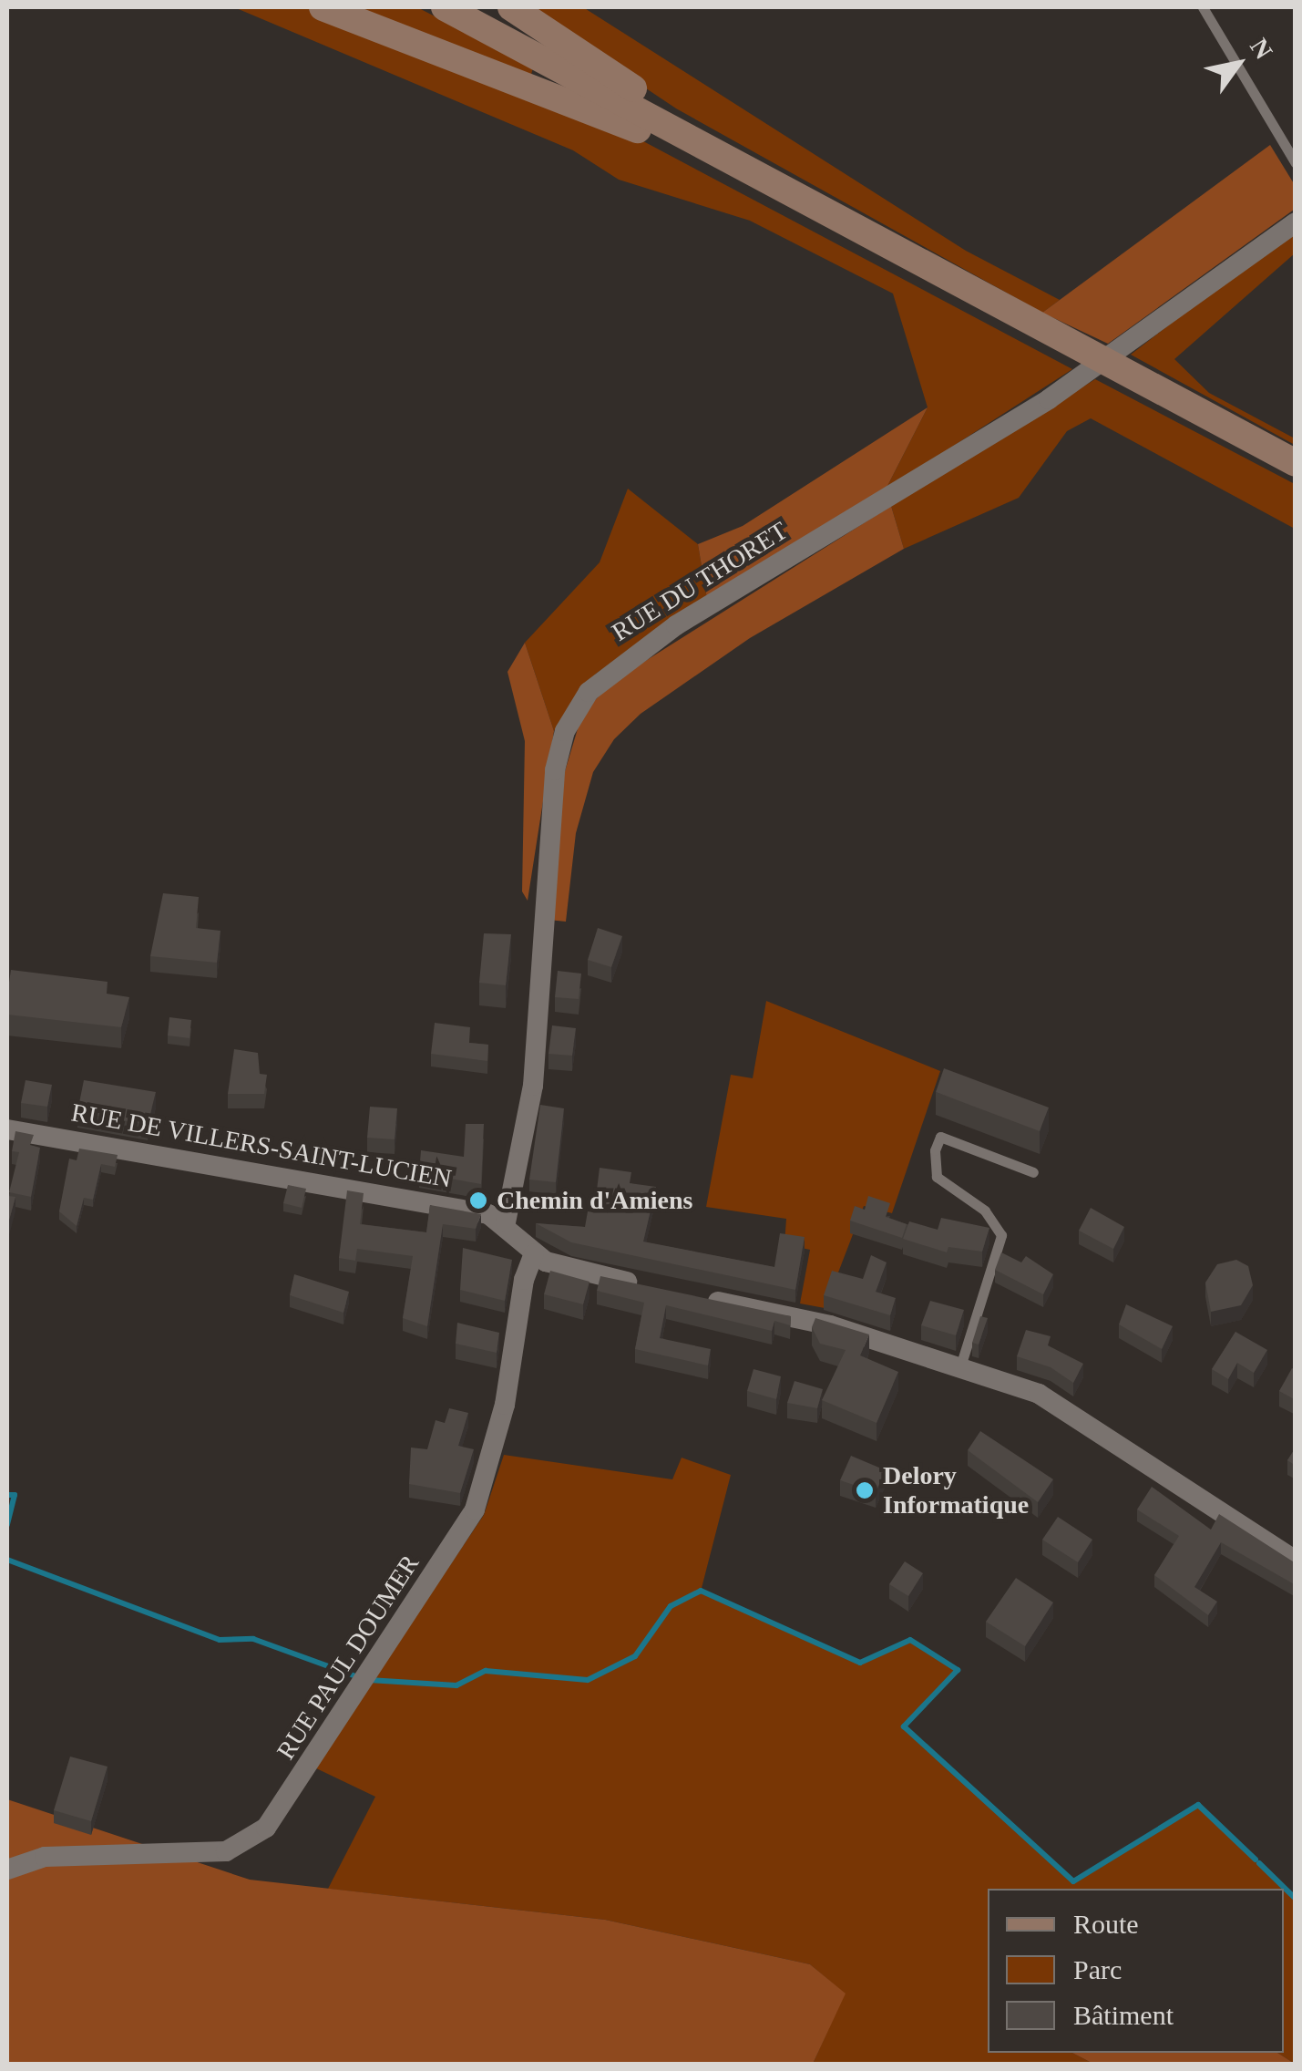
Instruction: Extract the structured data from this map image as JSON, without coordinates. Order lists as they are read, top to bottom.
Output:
{
  "streets": {
    "street": ["RUE DU THORET", "RUE DE VILLERS-SAINT-LUCIEN", "RUE PAUL DOUMER"]
  },
  "crossings": [
    ["RUE DU THORET", "RUE DE VILLERS-SAINT-LUCIEN"],
    ["RUE DE VILLERS-SAINT-LUCIEN", "RUE PAUL DOUMER"]
  ],
  "places": ["Chemin d'Amiens", "Delory Informatique"],
  "legend": ["Route", "Parc", "Bâtiment"],
  "north": "top right"
}
